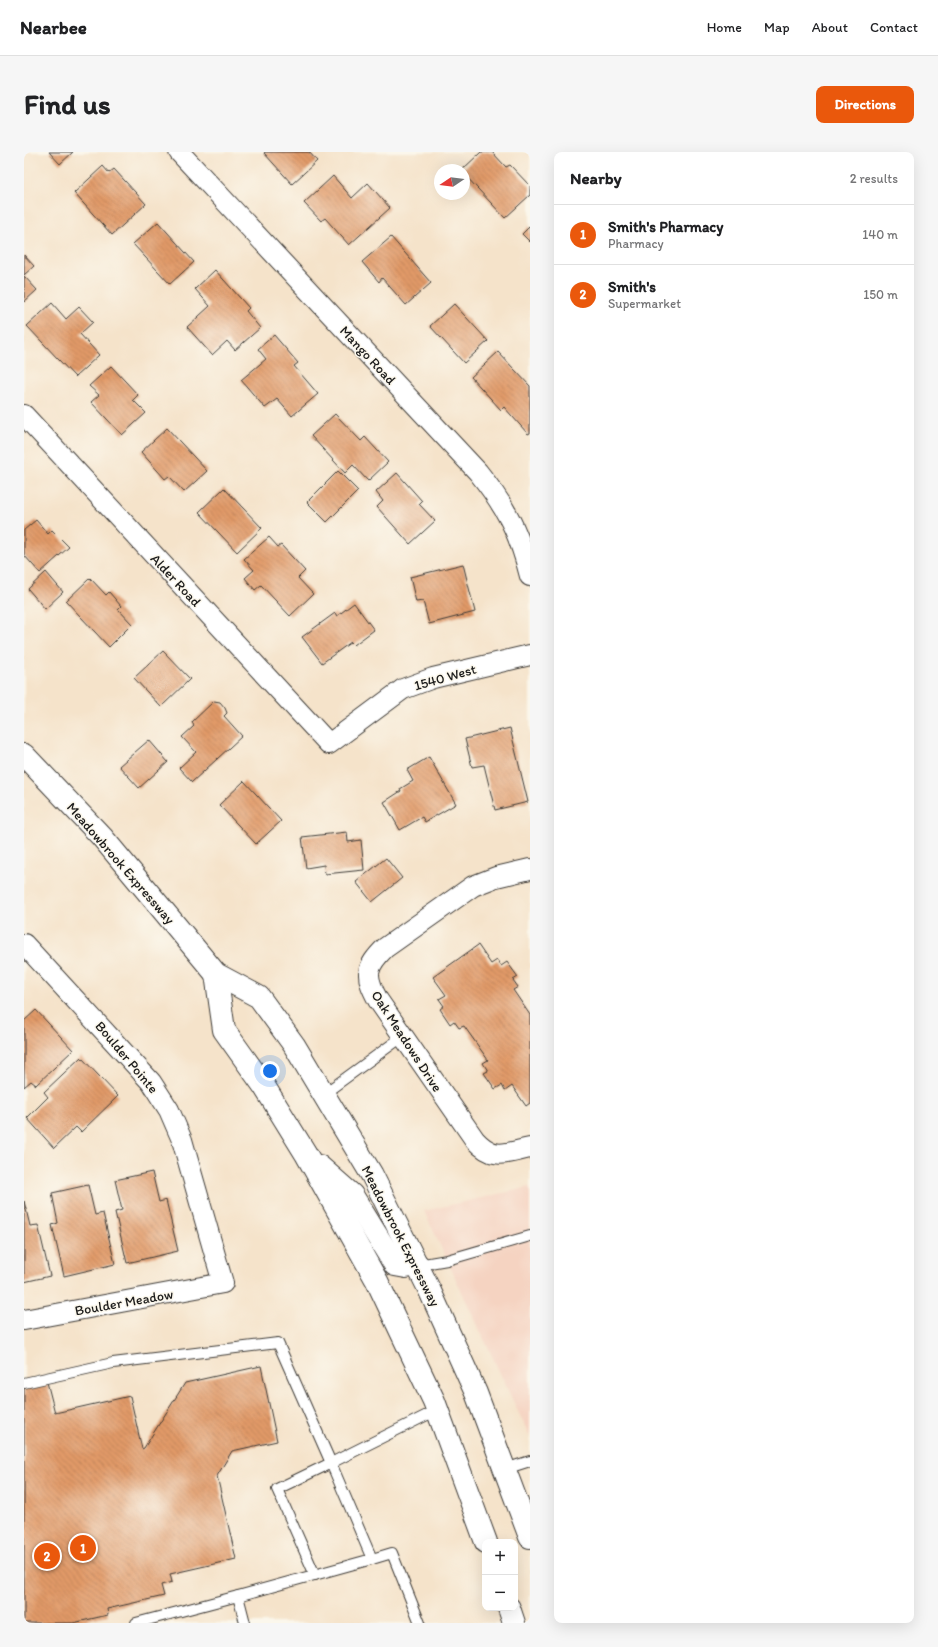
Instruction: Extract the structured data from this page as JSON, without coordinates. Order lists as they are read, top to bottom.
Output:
{
  "streets": {
    "main road": ["Meadowbrook Expressway"],
    "street": [
      "Mango Road",
      "Alder Road",
      "1540 West",
      "Oak Meadows Drive",
      "Boulder Pointe",
      "Boulder Meadow"
    ]
  },
  "crossings": [
    ["Alder Road", "1540 West"],
    ["Boulder Pointe", "Boulder Meadow"]
  ],
  "north": "left",
  "page": {
    "header": "Nearbee",
    "nav": [
      "Home",
      "Map",
      "About",
      "Contact"
    ],
    "buttons": "Directions",
    "title": "Find us",
    "heading": ["Nearby", "2 results"],
    "list": [
      {
        "mark": "1",
        "name": "Smith's Pharmacy",
        "note": "Pharmacy",
        "value": "140 m"
      },
      {
        "mark": "2",
        "name": "Smith's",
        "note": "Supermarket",
        "value": "150 m"
      }
    ],
    "pins": ["1", "2"],
    "map_buttons": ["+", "−"]
  }
}
